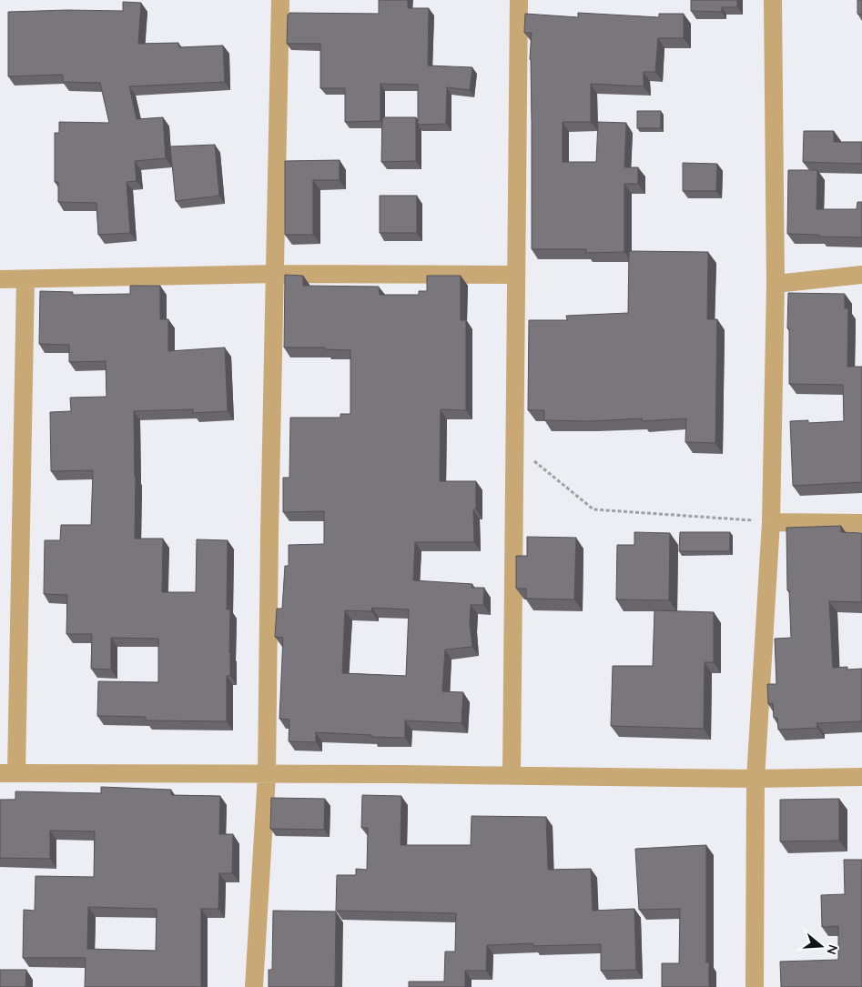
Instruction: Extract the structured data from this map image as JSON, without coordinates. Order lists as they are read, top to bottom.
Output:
{
  "north": "right"
}
